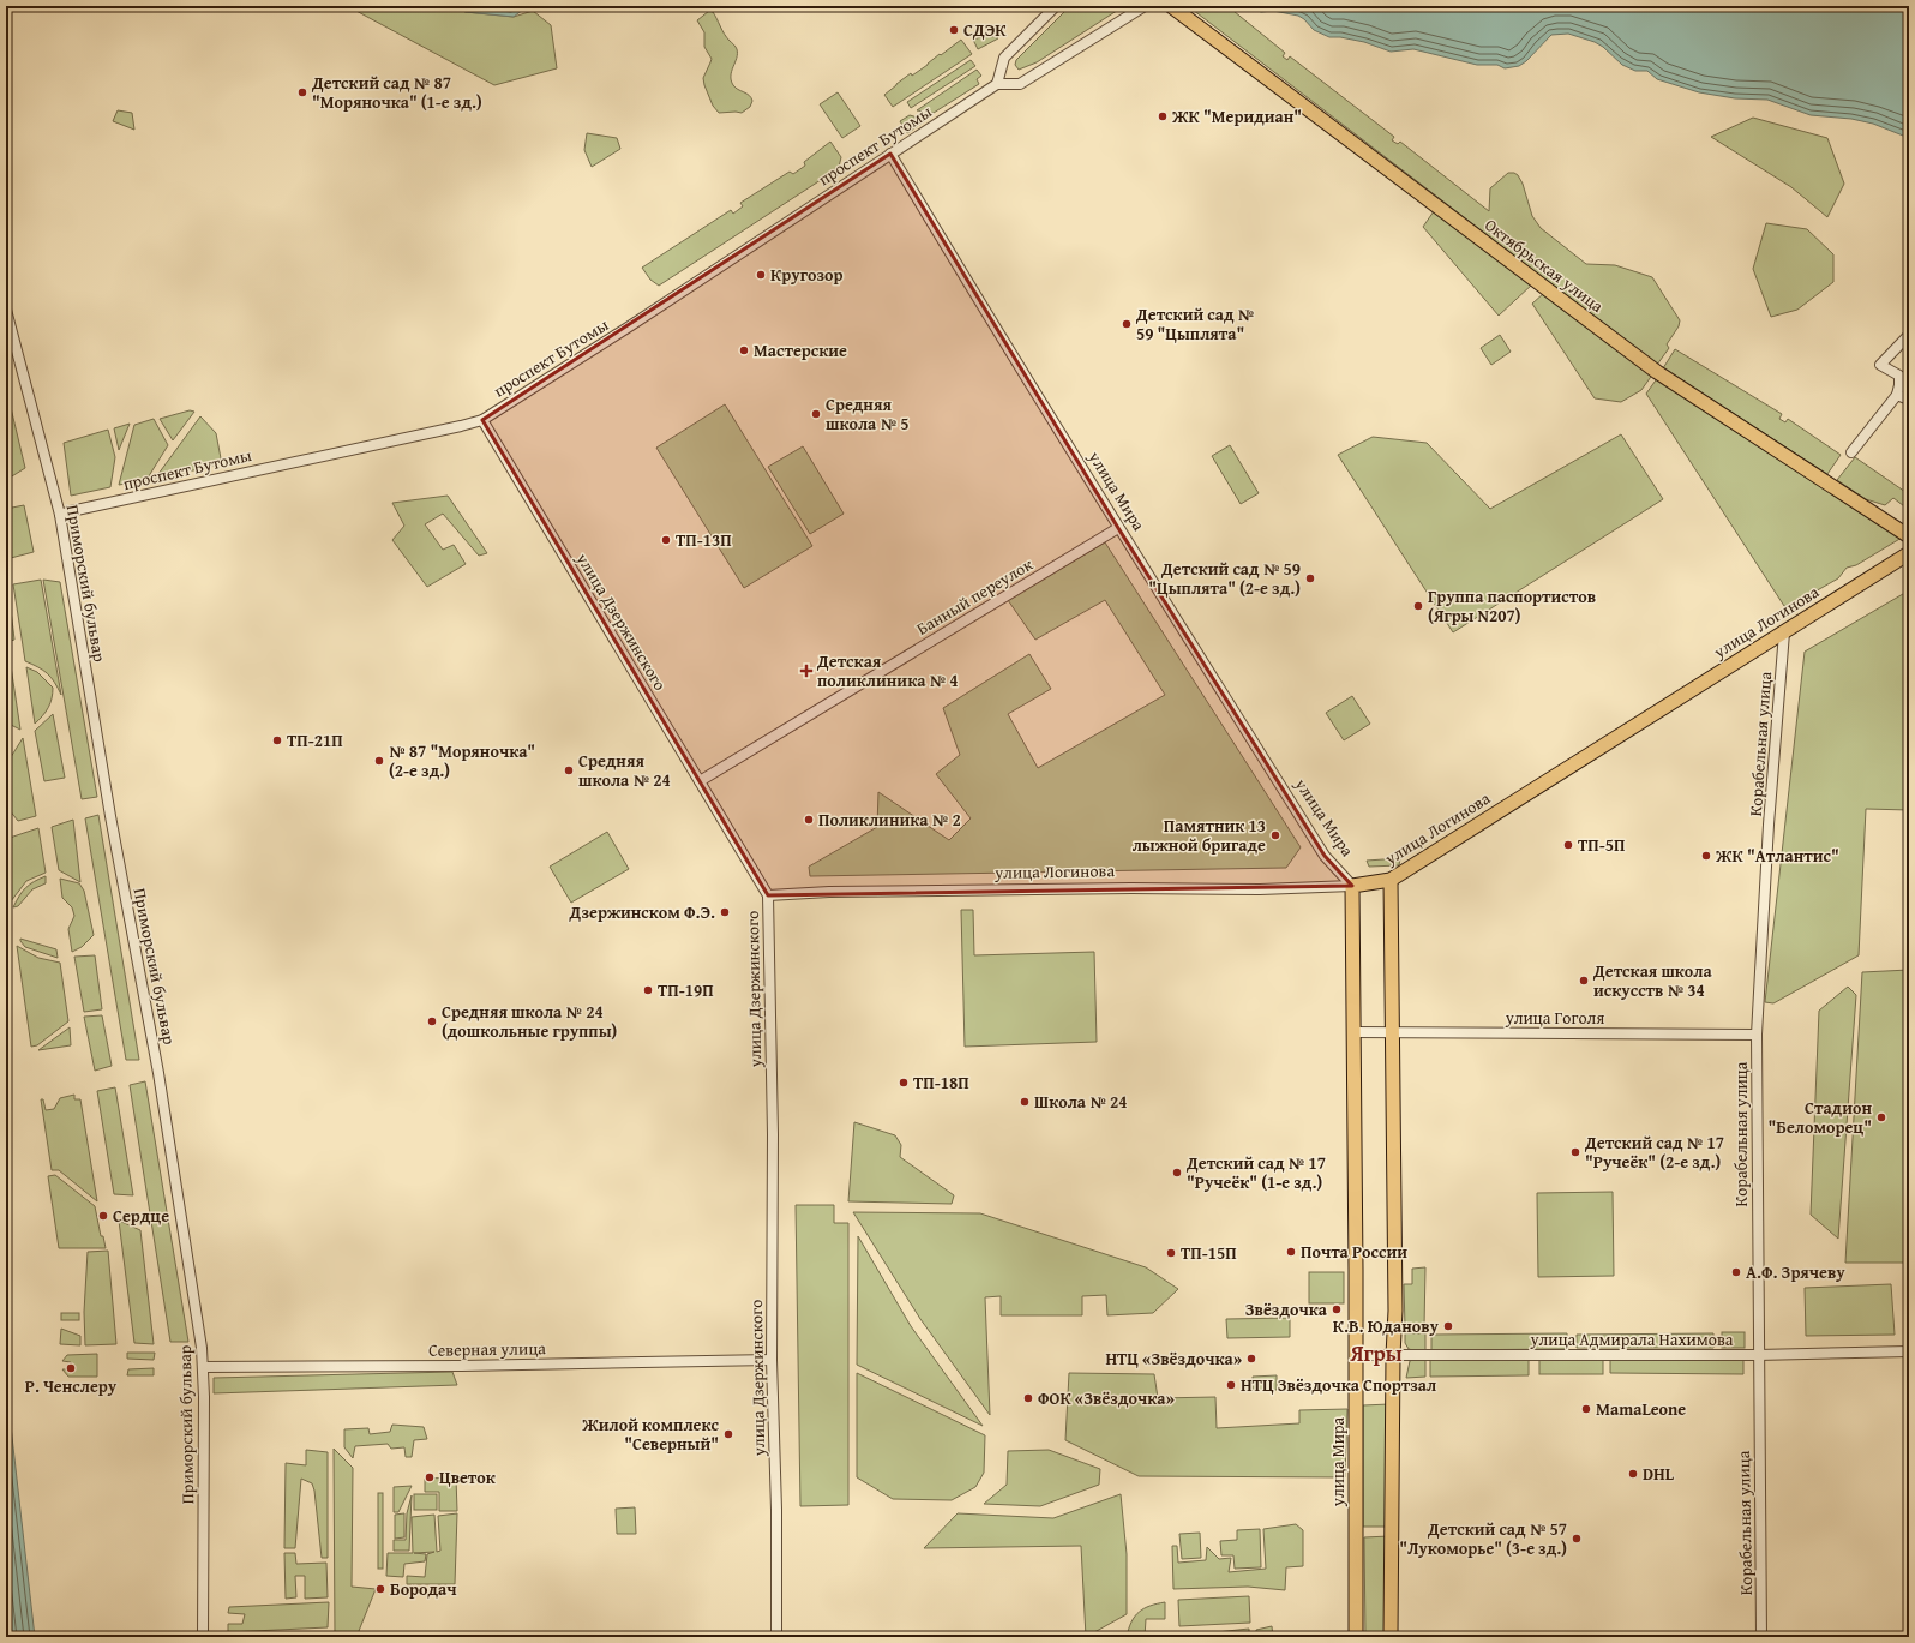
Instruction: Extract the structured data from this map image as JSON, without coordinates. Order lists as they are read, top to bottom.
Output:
{
  "streets": {
    "main road": ["Октябрьская улица", "улица Мира", "улица Логинова"],
    "street": [
      "проспект Бутомы",
      "Приморский бульвар",
      "Банный переулок",
      "улица Дзержинского",
      "Корабельная улица",
      "улица Гоголя",
      "улица Адмирала Нахимова",
      "Северная улица"
    ]
  },
  "crossings": [
    ["проспект Бутомы", "улица Мира"],
    ["проспект Бутомы", "Приморский бульвар"],
    ["проспект Бутомы", "улица Дзержинского"],
    ["улица Мира", "Банный переулок"],
    ["улица Мира", "улица Логинова"],
    ["улица Мира", "улица Гоголя"],
    ["улица Мира", "улица Адмирала Нахимова"],
    ["Приморский бульвар", "Северная улица"],
    ["Банный переулок", "улица Дзержинского"],
    ["улица Дзержинского", "улица Логинова"],
    ["улица Дзержинского", "Северная улица"],
    ["улица Логинова", "Корабельная улица"],
    ["Корабельная улица", "улица Гоголя"],
    ["Корабельная улица", "улица Адмирала Нахимова"]
  ],
  "districts": ["Ягры"],
  "places": {
    "other": [
      "СДЭК",
      "Детский сад № 87 \"Моряночка\" (1-е зд.)",
      "ЖК \"Меридиан\"",
      "Кругозор",
      "Детский сад № 59 \"Цыплята\"",
      "Мастерские",
      "Средняя школа № 5",
      "ТП-13П",
      "Детский сад № 59 \"Цыплята\" (2-е зд.)",
      "Группа паспортистов (Ягры N207)",
      "ТП-21П",
      "№ 87 \"Моряночка\" (2-е зд.)",
      "Средняя школа № 24",
      "Поликлиника № 2",
      "Памятник 13 лыжной бригаде",
      "ТП-5П",
      "ЖК \"Атлантис\"",
      "Дзержинском Ф.Э.",
      "Детская школа искусств № 34",
      "ТП-19П",
      "Средняя школа № 24 (дошкольные группы)",
      "ТП-18П",
      "Школа № 24",
      "Стадион \"Беломорец\"",
      "Детский сад № 17 \"Ручеёк\" (2-е зд.)",
      "Детский сад № 17 \"Ручеёк\" (1-е зд.)",
      "Сердце",
      "Почта России",
      "ТП-15П",
      "А.Ф. Зрячеву",
      "Звёздочка",
      "К.В. Юданову",
      "НТЦ «Звёздочка»",
      "Р. Ченслеру",
      "НТЦ Звёздочка Спортзал",
      "ФОК «Звёздочка»",
      "MamaLeone",
      "Жилой комплекс \"Северный\"",
      "DHL",
      "Цветок",
      "Детский сад № 57 \"Лукоморье\" (3-е зд.)",
      "Бородач"
    ],
    "health": ["Детская поликлиника № 4"]
  }
}
